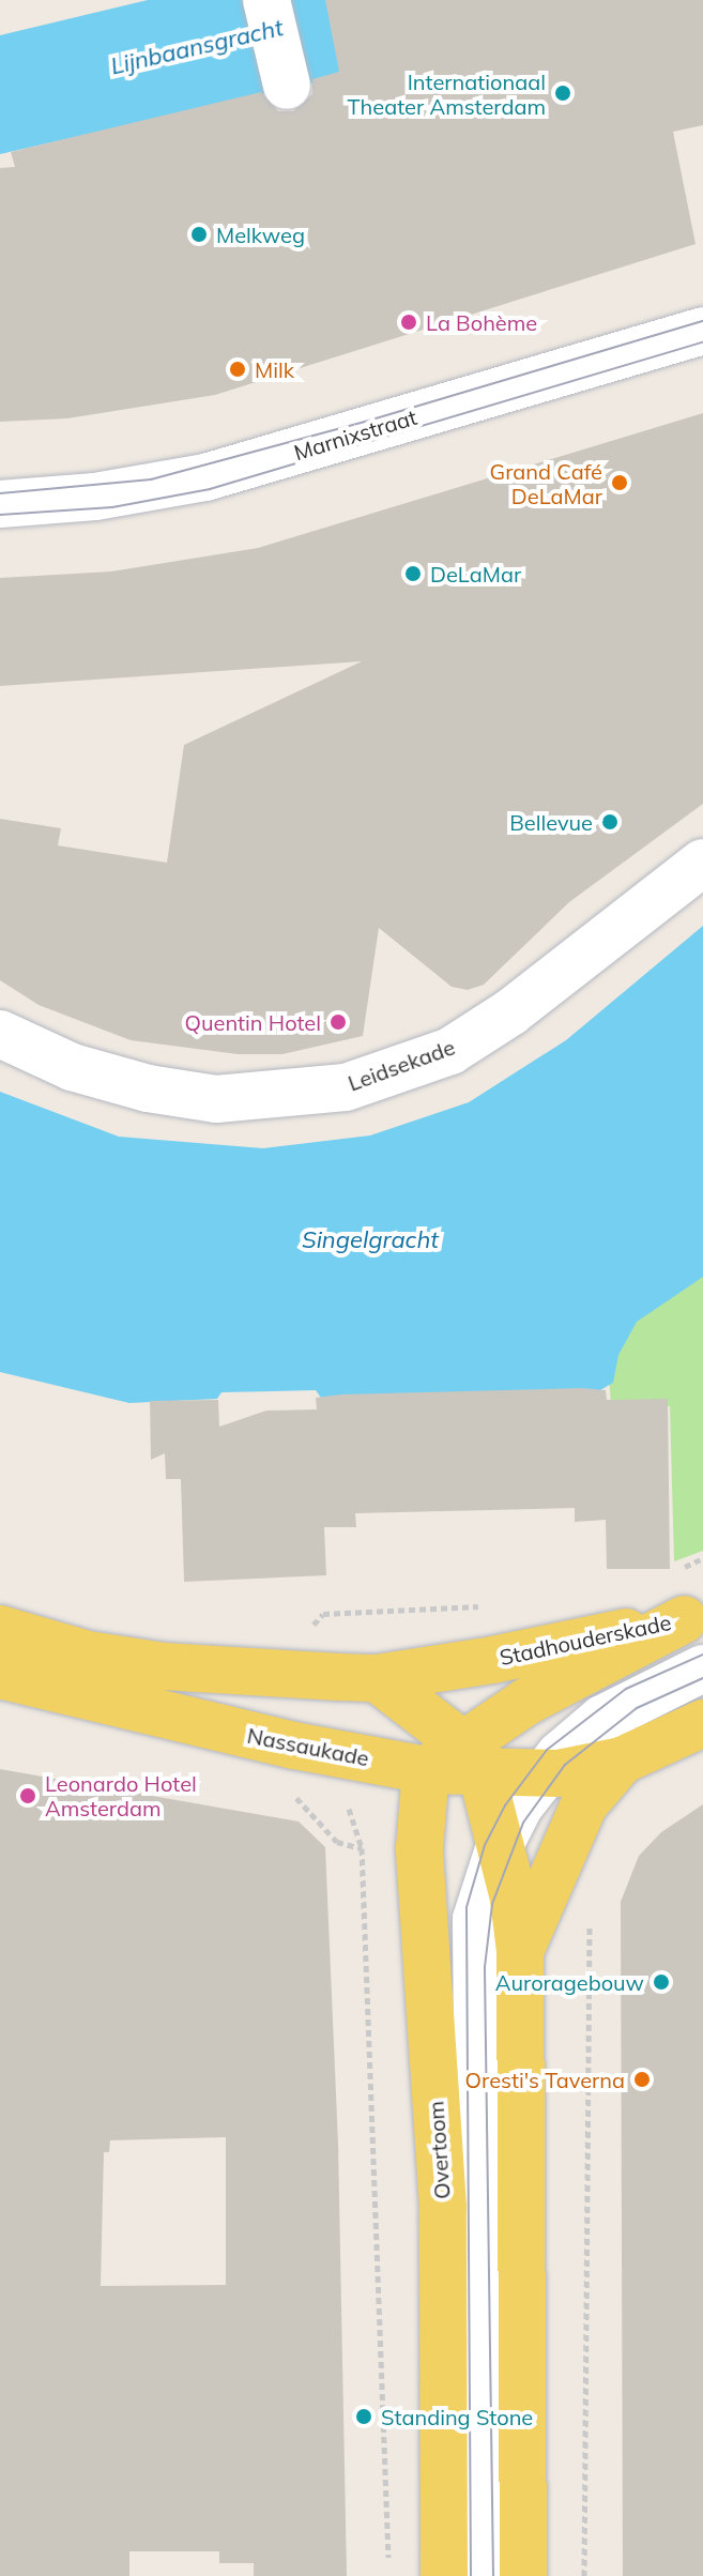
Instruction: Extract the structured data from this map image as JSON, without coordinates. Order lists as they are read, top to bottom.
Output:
{
  "streets": {
    "main road": ["Stadhouderskade", "Nassaukade", "Overtoom"],
    "street": ["Marnixstraat", "Leidsekade"]
  },
  "crossings": [
    ["Nassaukade", "Overtoom"]
  ],
  "water": ["Lijnbaansgracht", "Singelgracht"],
  "places": [
    "Internationaal Theater Amsterdam",
    "Melkweg",
    "La Bohème",
    "Milk",
    "Grand Café DeLaMar",
    "DeLaMar",
    "Bellevue",
    "Quentin Hotel",
    "Leonardo Hotel Amsterdam",
    "Auroragebouw",
    "Oresti's Taverna",
    "Standing Stone"
  ]
}
